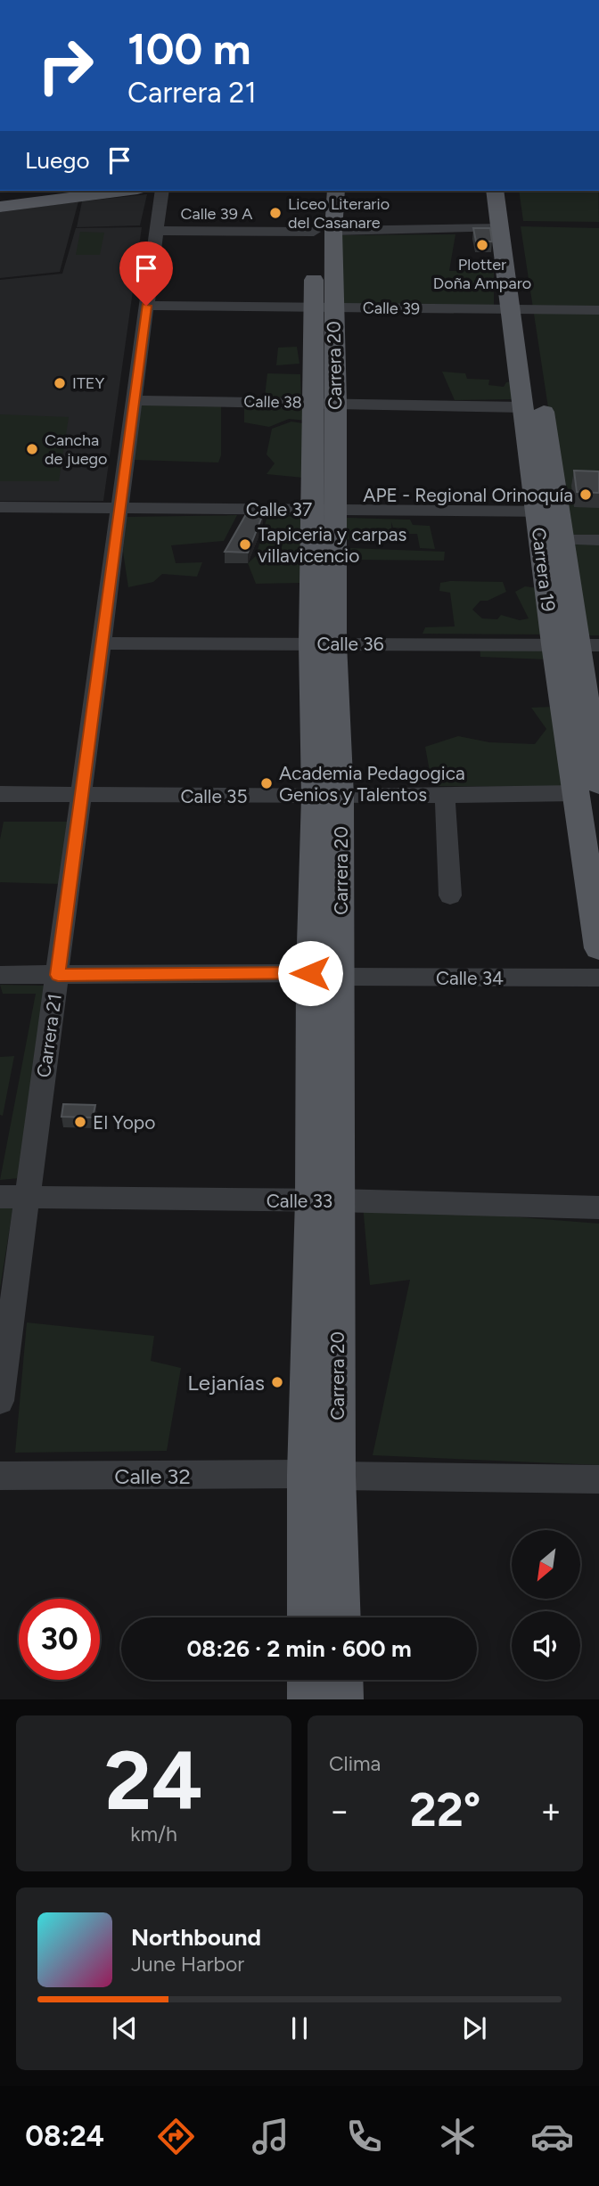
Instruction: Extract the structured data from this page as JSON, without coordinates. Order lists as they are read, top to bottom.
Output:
{
  "streets": {
    "main road": ["Carrera 20", "Carrera 19"],
    "street": [
      "Calle 39 A",
      "Calle 39",
      "Calle 38",
      "Calle 37",
      "Calle 36",
      "Calle 35",
      "Calle 34",
      "Carrera 21",
      "Calle 33",
      "Calle 32"
    ]
  },
  "crossings": [
    ["Calle 39 A", "Carrera 20"],
    ["Calle 39 A", "Carrera 19"],
    ["Calle 39 A", "Carrera 21"],
    ["Calle 39", "Carrera 20"],
    ["Calle 39", "Carrera 19"],
    ["Calle 39", "Carrera 21"],
    ["Carrera 20", "Calle 38"],
    ["Carrera 20", "Calle 37"],
    ["Carrera 20", "Calle 36"],
    ["Carrera 20", "Calle 35"],
    ["Carrera 20", "Calle 34"],
    ["Carrera 20", "Calle 33"],
    ["Carrera 20", "Calle 32"],
    ["Calle 38", "Carrera 19"],
    ["Calle 38", "Carrera 21"],
    ["Calle 37", "Carrera 19"],
    ["Calle 37", "Carrera 21"],
    ["Carrera 19", "Calle 36"],
    ["Carrera 19", "Calle 35"],
    ["Calle 36", "Carrera 21"],
    ["Calle 35", "Carrera 21"],
    ["Carrera 21", "Calle 33"]
  ],
  "places": [
    "Liceo Literario del Casanare",
    "Plotter Doña Amparo",
    "ITEY",
    "Cancha de juego",
    "APE - Regional Orinoquía",
    "Tapiceria y carpas villavicencio",
    "Academia Pedagogica Genios y Talentos",
    "El Yopo",
    "Lejanías"
  ],
  "north": "bottom left",
  "page": {
    "turn": ["100 m", "Carrera 21"],
    "then": "Luego",
    "limit": "30",
    "trip": "08:26 · 2 min · 600 m",
    "tile": [
      ["24", "km/h"],
      "Clima"
    ],
    "heat": ["−", "22°", "+"],
    "song": ["Northbound", "June Harbor"],
    "tabs": "08:24"
  }
}
